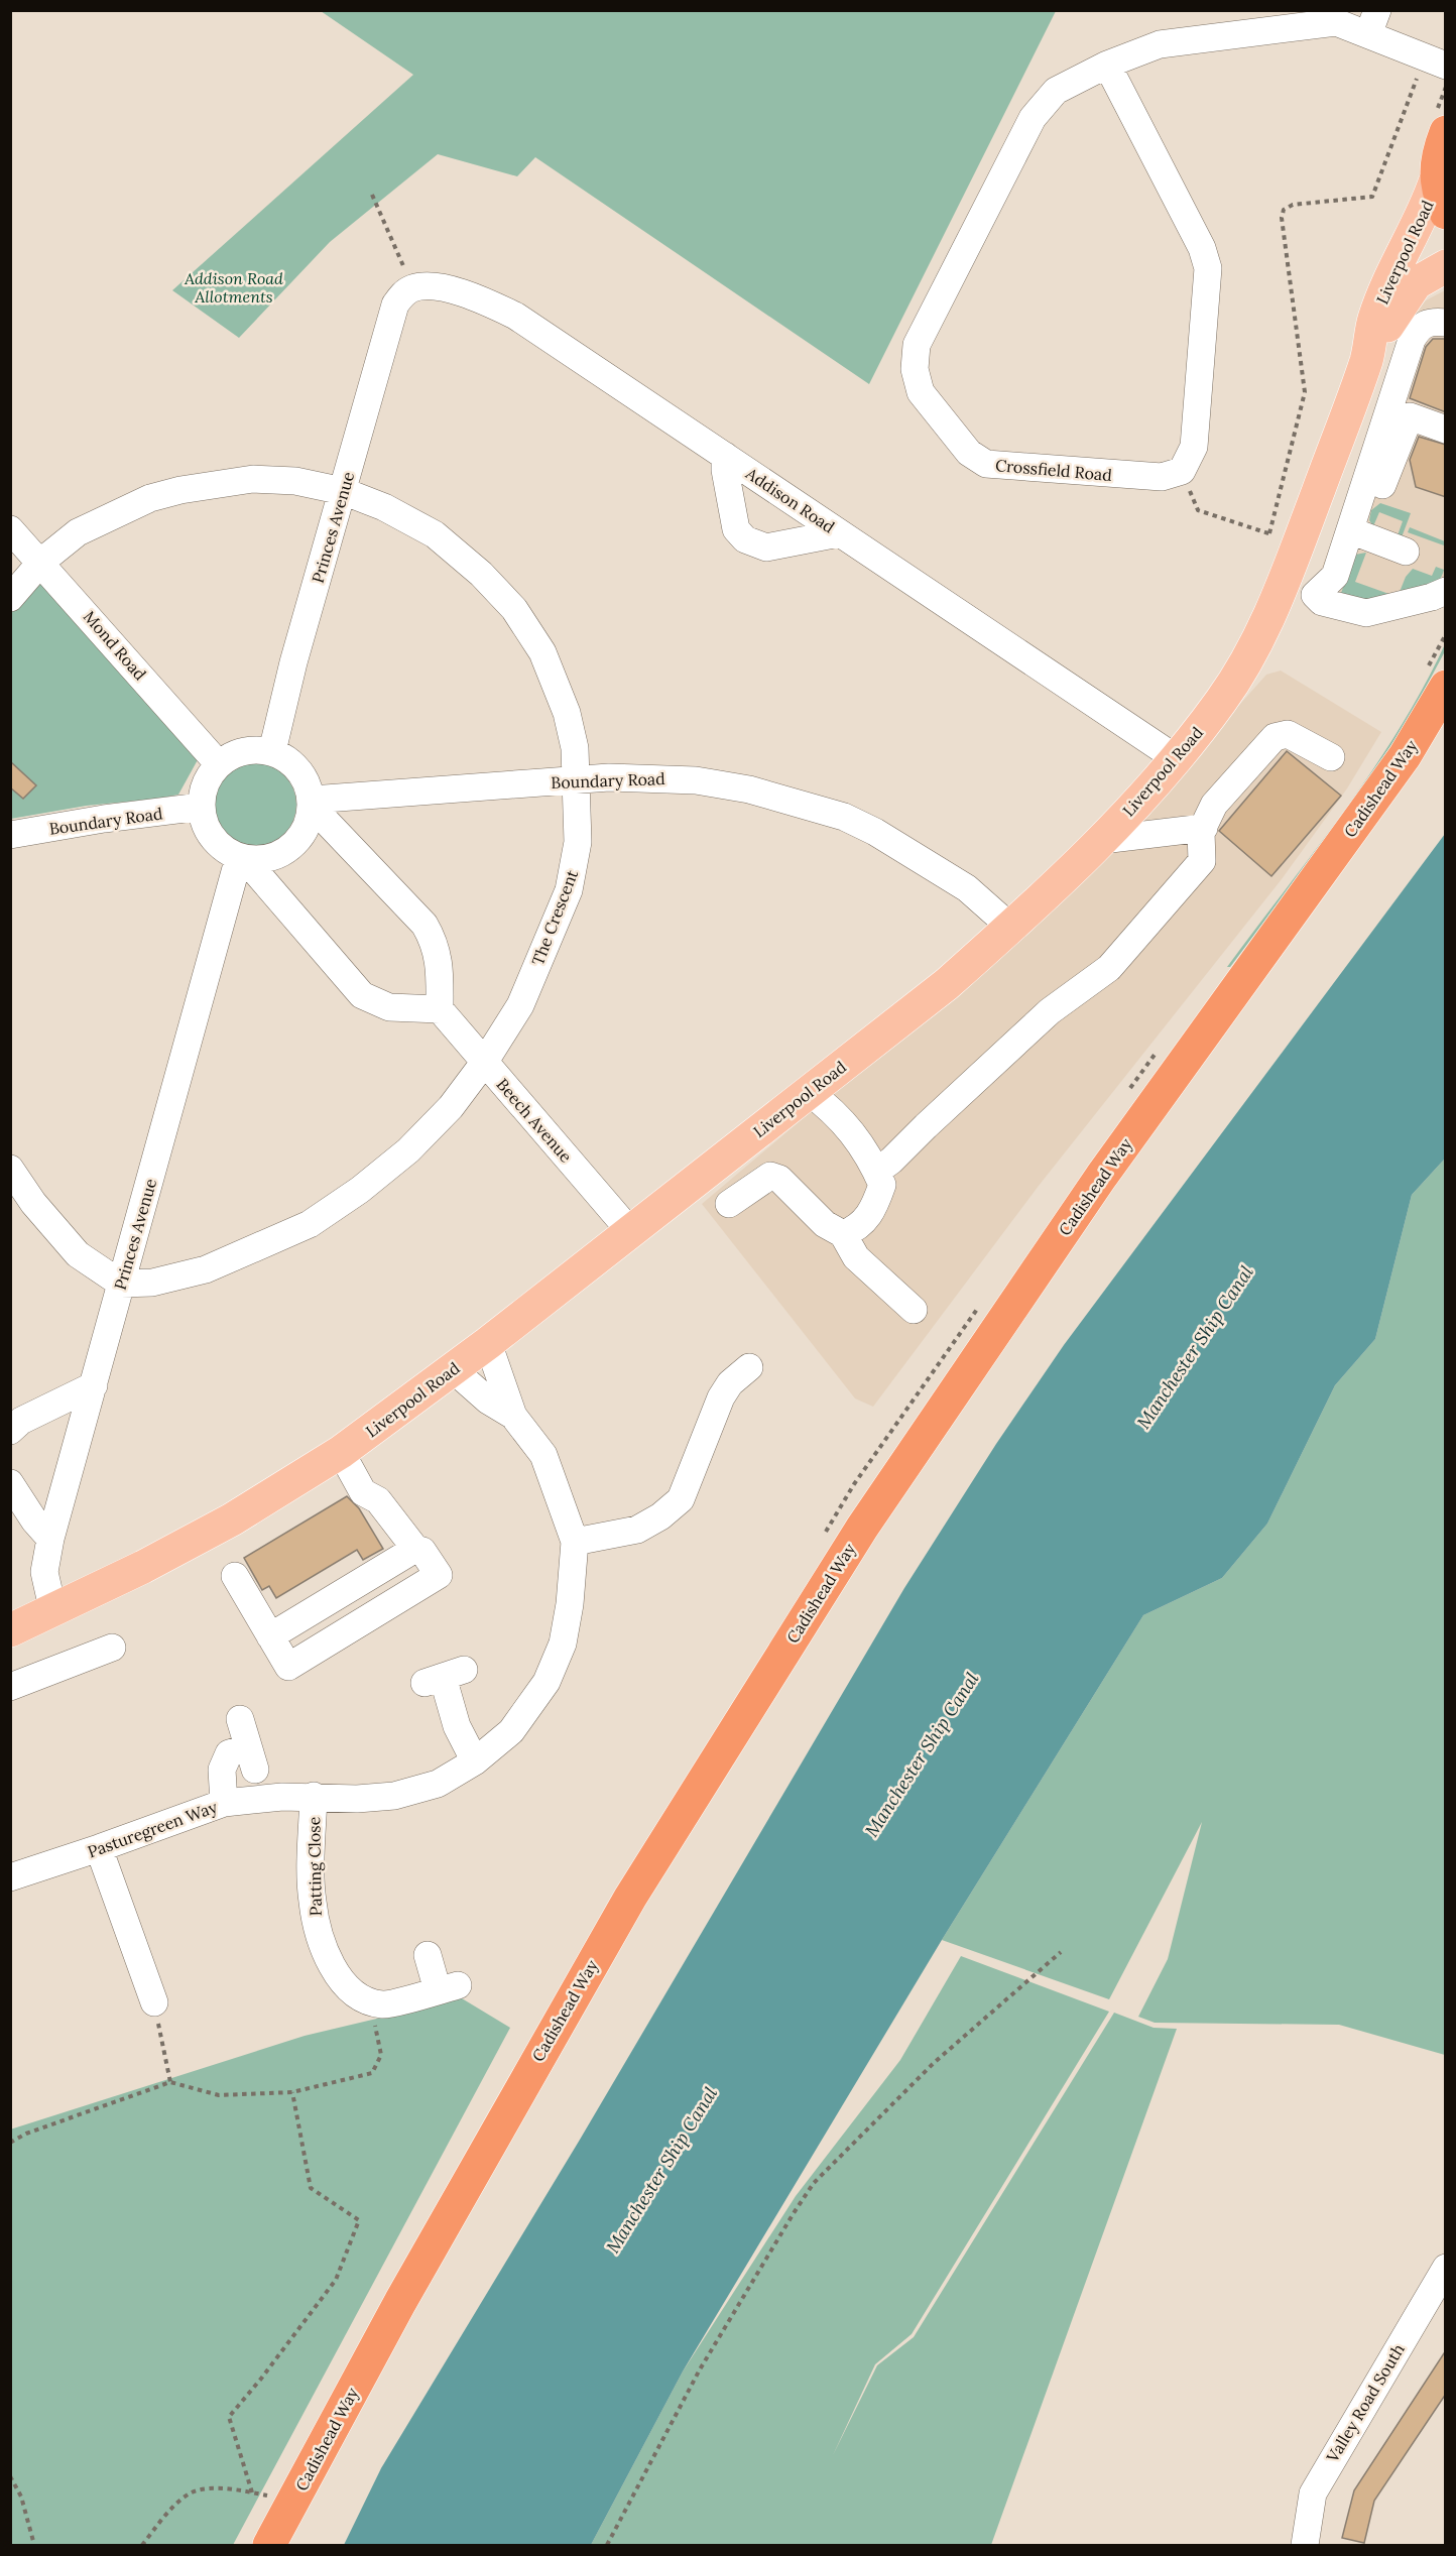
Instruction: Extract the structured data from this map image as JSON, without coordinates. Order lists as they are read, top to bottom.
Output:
{
  "streets": {
    "highway": ["Cadishead Way"],
    "main road": ["Liverpool Road"],
    "street": [
      "Crossfield Road",
      "Addison Road",
      "Princes Avenue",
      "Mond Road",
      "Boundary Road",
      "The Crescent",
      "Beech Avenue",
      "Pasturegreen Way",
      "Patting Close",
      "Valley Road South"
    ]
  },
  "crossings": [
    ["Liverpool Road", "Addison Road"],
    ["Liverpool Road", "Princes Avenue"],
    ["Liverpool Road", "Boundary Road"],
    ["Liverpool Road", "Beech Avenue"],
    ["Liverpool Road", "Pasturegreen Way"],
    ["Addison Road", "Princes Avenue"],
    ["Princes Avenue", "Mond Road"],
    ["Princes Avenue", "Boundary Road"],
    ["Princes Avenue", "The Crescent"],
    ["Mond Road", "Boundary Road"],
    ["Mond Road", "The Crescent"],
    ["Boundary Road", "The Crescent"],
    ["The Crescent", "Beech Avenue"],
    ["Pasturegreen Way", "Patting Close"]
  ],
  "water": ["Manchester Ship Canal"],
  "parks": ["Addison Road Allotments"]
}
